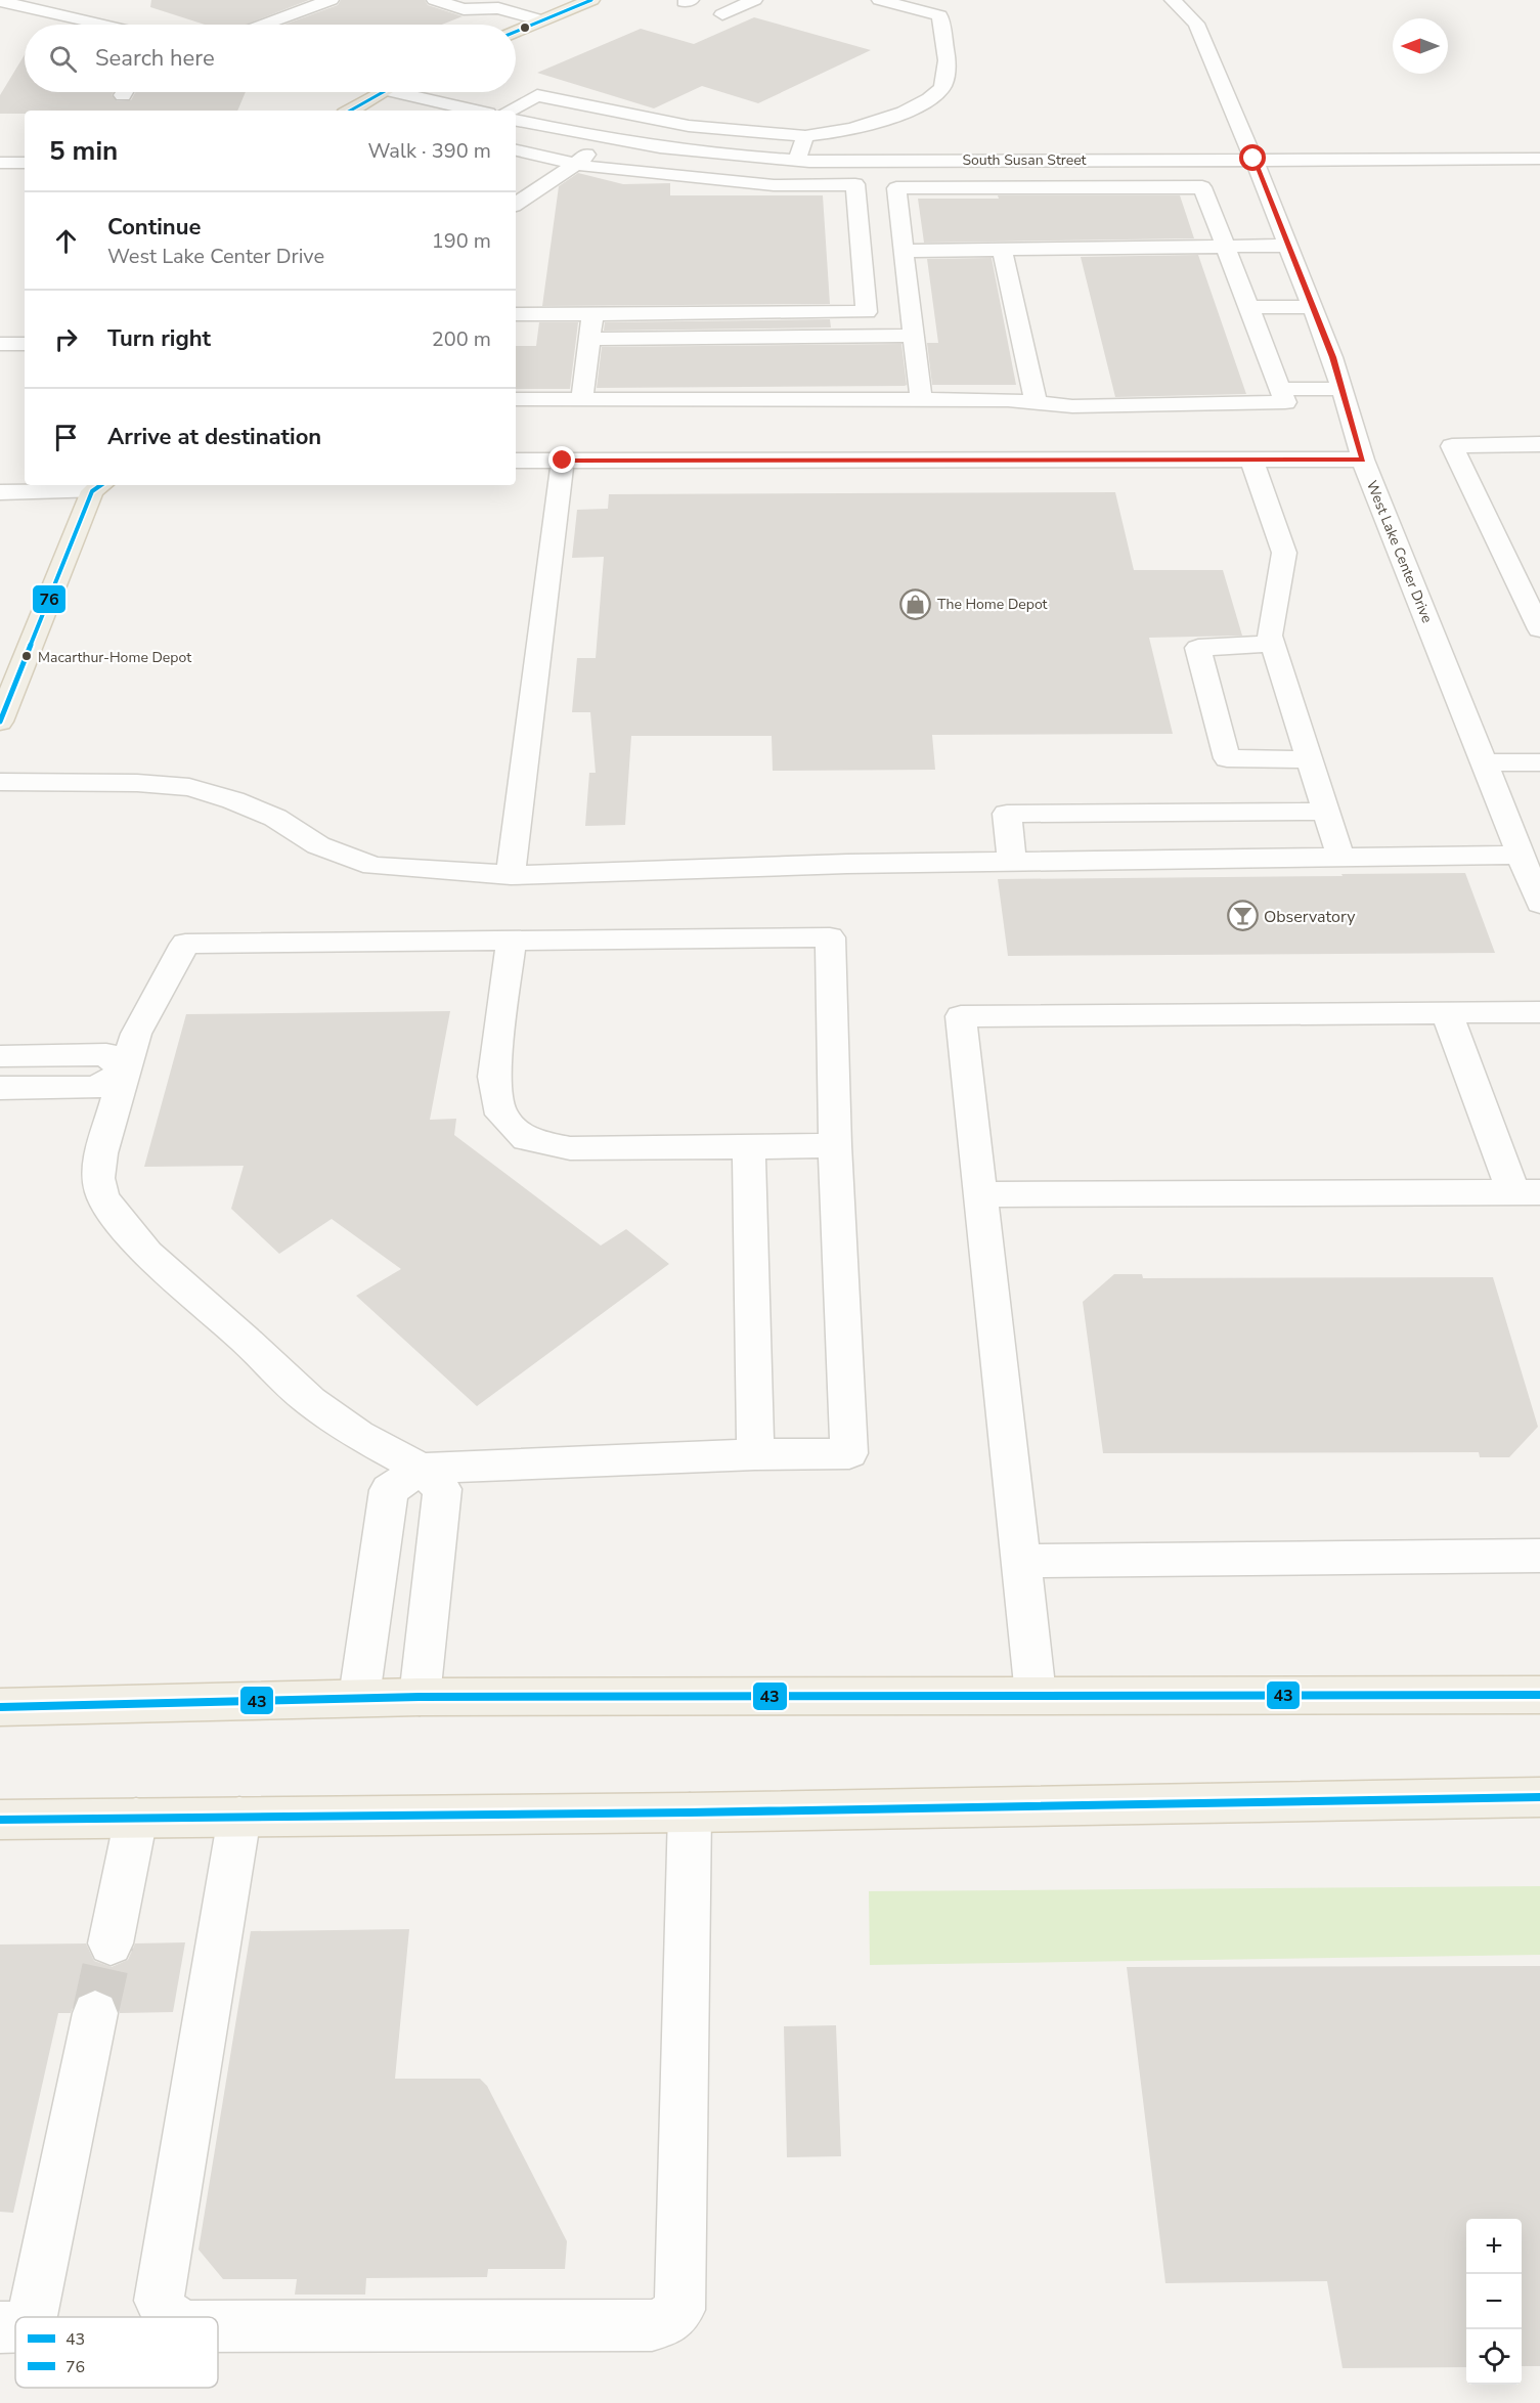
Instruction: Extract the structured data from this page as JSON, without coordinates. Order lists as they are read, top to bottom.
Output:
{
  "streets": {
    "street": ["South Susan Street", "West Lake Center Drive"]
  },
  "crossings": [
    ["South Susan Street", "West Lake Center Drive"]
  ],
  "places": {
    "shop": ["The Home Depot"],
    "other": ["Macarthur-Home Depot"],
    "bar": ["Observatory"]
  },
  "lines": ["transit line 76", "transit line 43"],
  "legend": ["43", "76"],
  "north": "left",
  "page": {
    "search": "Search here",
    "heading": ["5 min", "Walk · 390 m"],
    "list": [
      ["Continue", "West Lake Center Drive", "190 m"],
      ["Turn right", "200 m"],
      "Arrive at destination"
    ],
    "map_buttons": ["+", "−"]
  }
}
